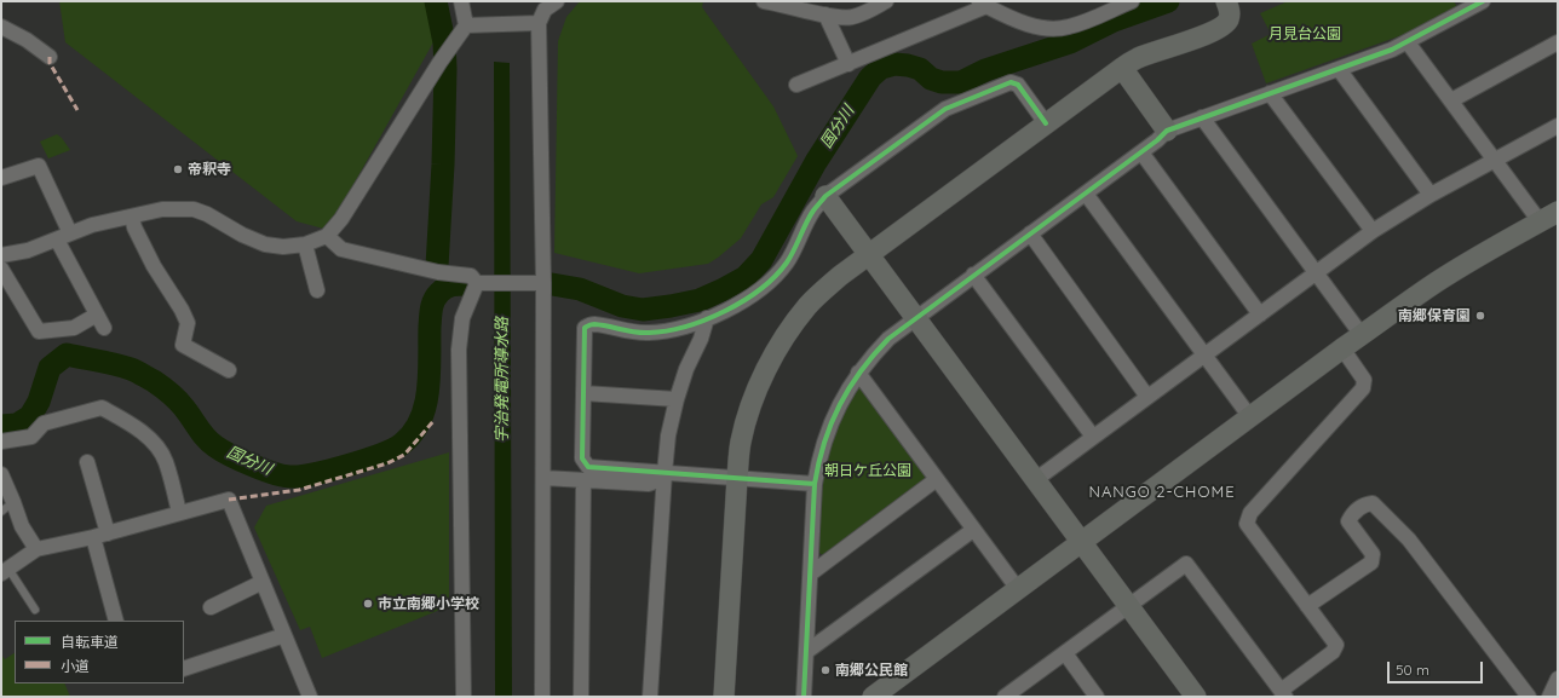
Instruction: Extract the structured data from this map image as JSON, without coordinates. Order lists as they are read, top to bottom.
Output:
{
  "districts": ["NANGO 2-CHOME"],
  "water": ["国分川", "宇治発電所導水路"],
  "parks": ["月見台公園", "朝日ケ丘公園"],
  "places": [
    "帝釈寺",
    "南郷保育園",
    "市立南郷小学校",
    "南郷公民館"
  ],
  "legend": ["自転車道", "小道"],
  "scale_bar": "50 m"
}
